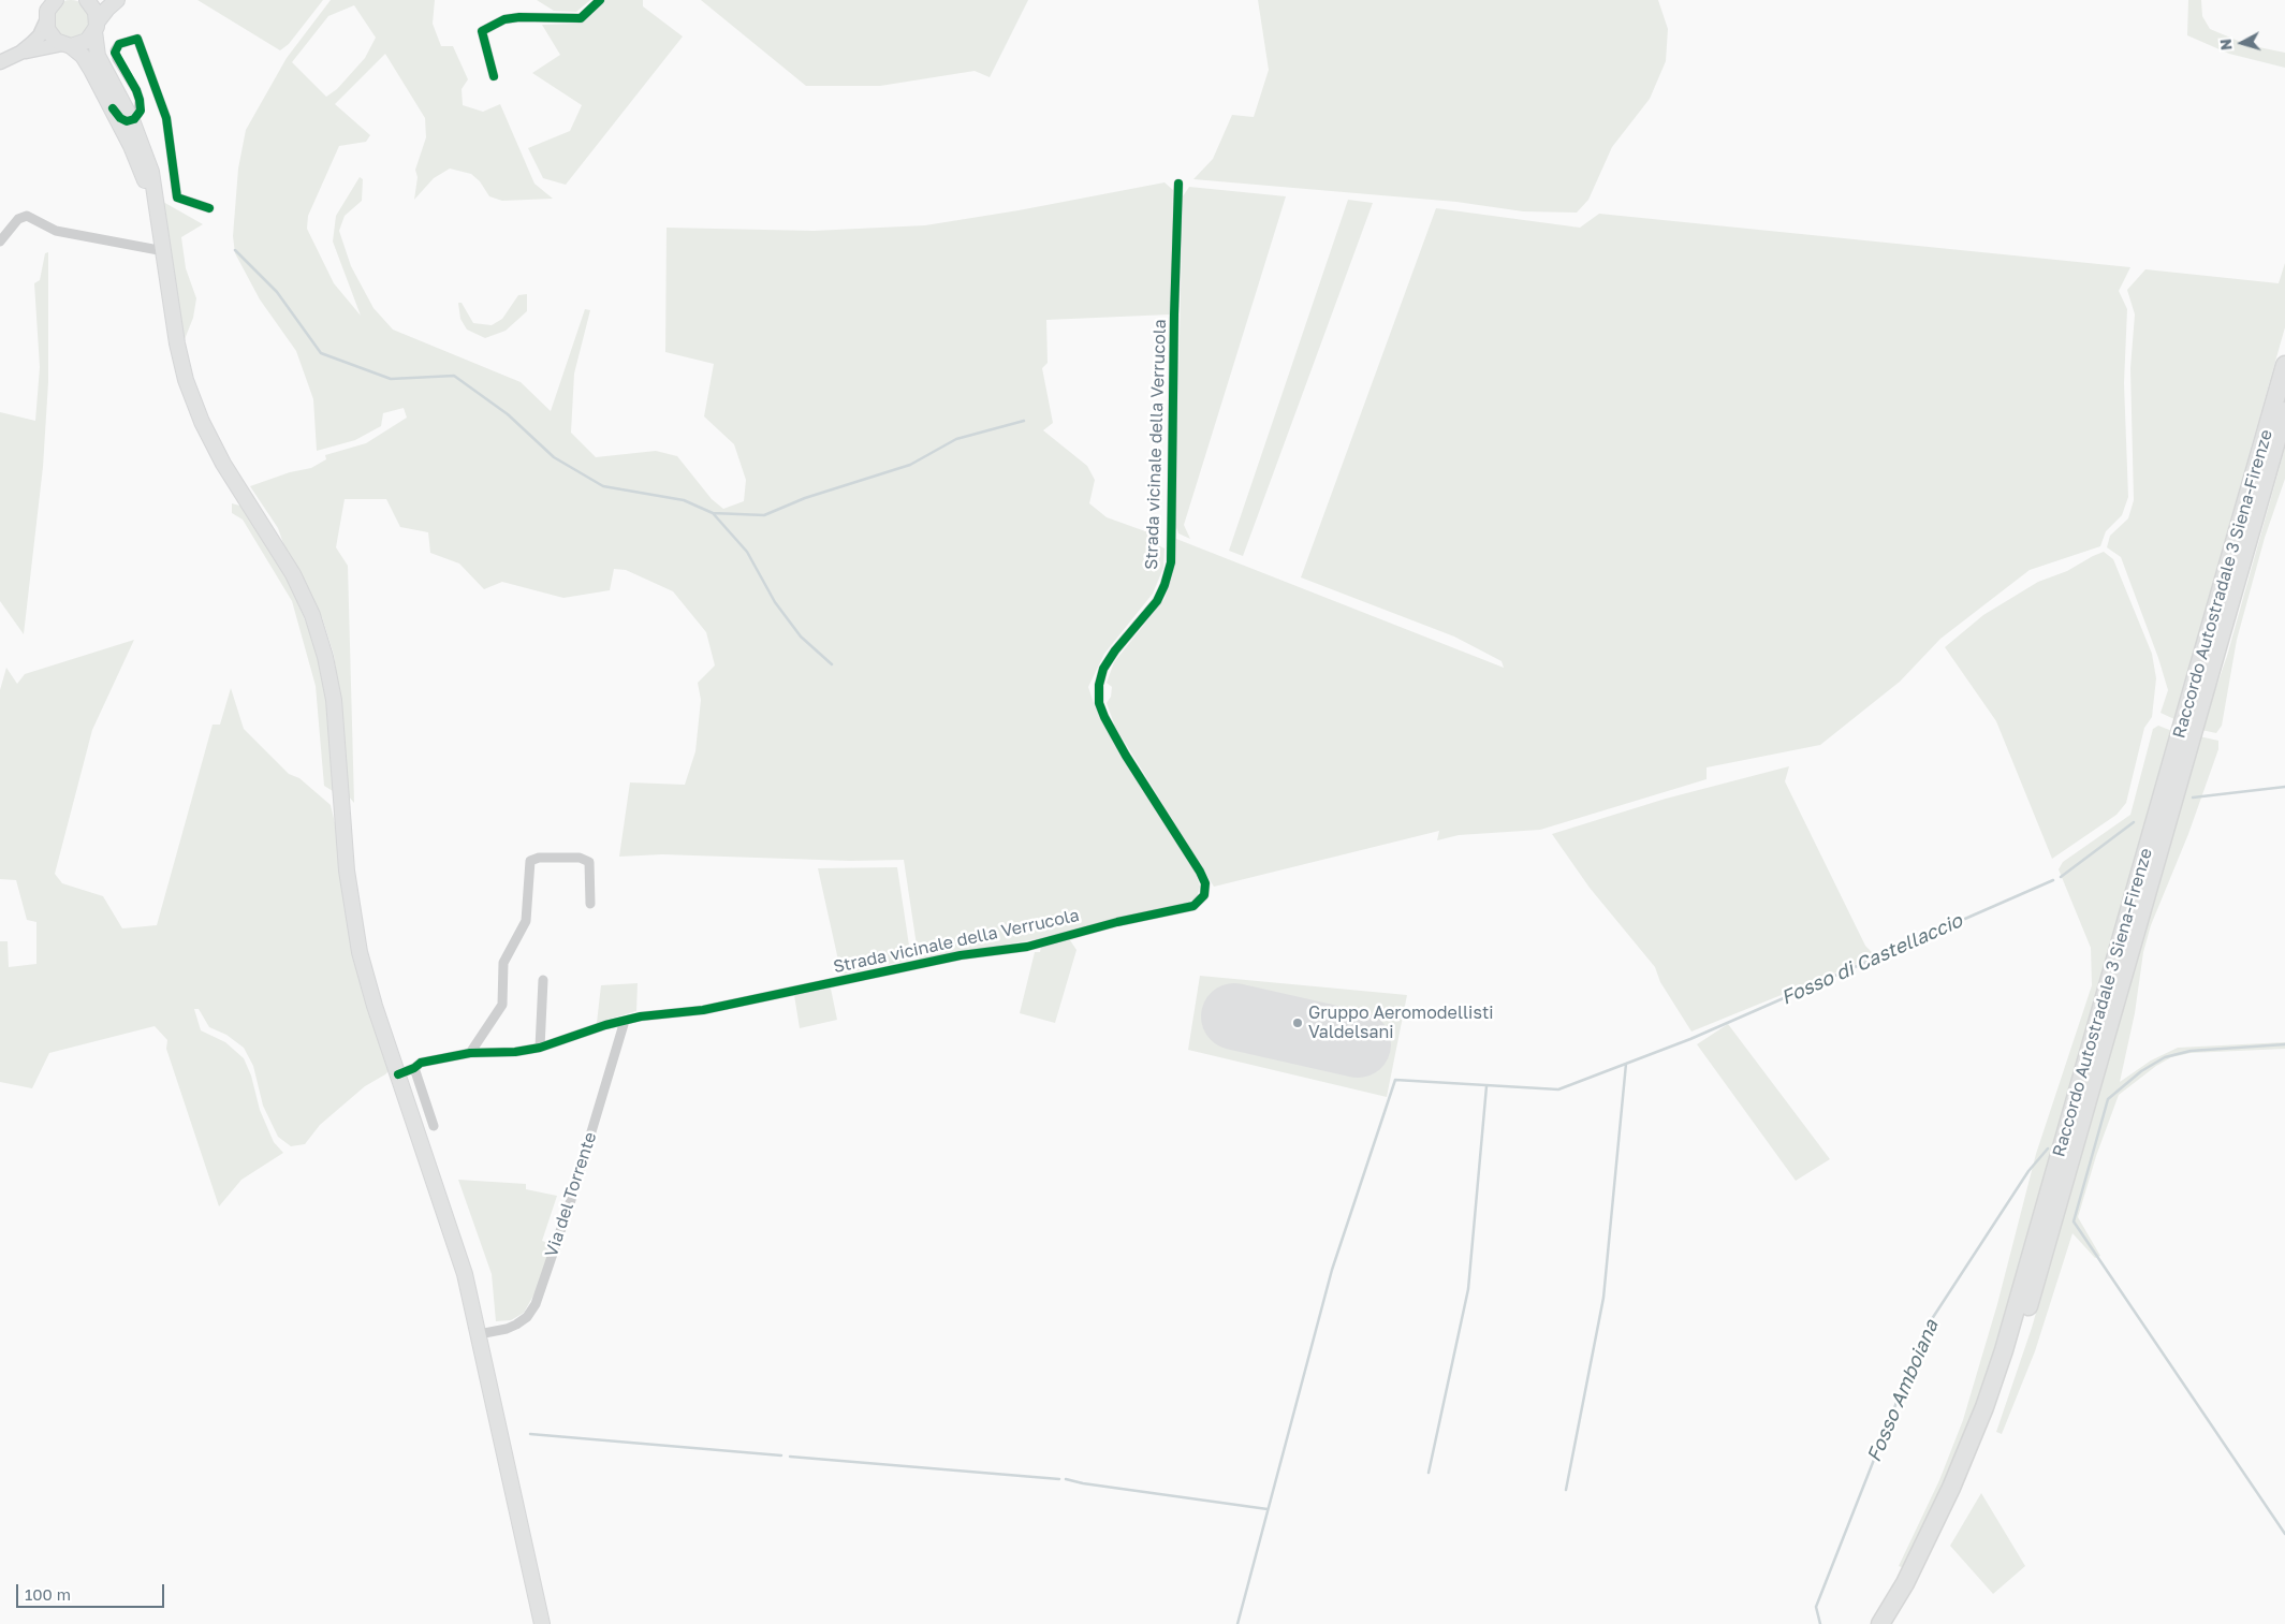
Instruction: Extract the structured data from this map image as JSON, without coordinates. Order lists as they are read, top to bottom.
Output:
{
  "streets": {
    "highway": ["Raccordo Autostradale 3 Siena-Firenze"],
    "street": ["Strada vicinale della Verrucola", "Via del Torrente"]
  },
  "crossings": [
    ["Strada vicinale della Verrucola", "Via del Torrente"]
  ],
  "water": ["Fosso di Castellaccio", "Fosso Amboiana"],
  "places": ["Gruppo Aeromodellisti Valdelsani"],
  "scale_bar": "100 m",
  "north": "left"
}
